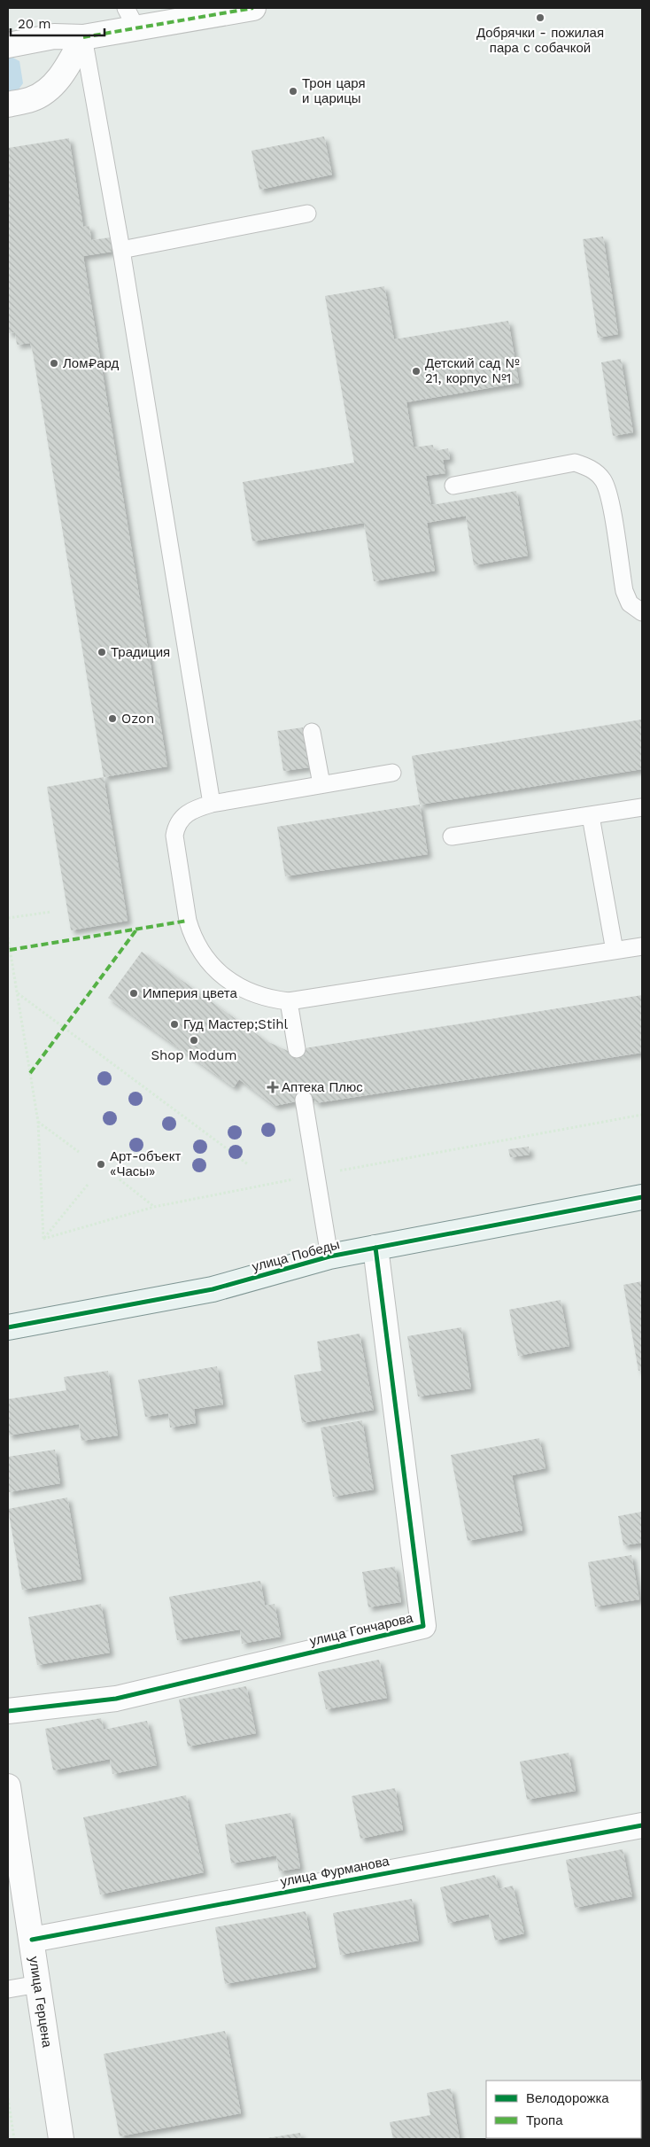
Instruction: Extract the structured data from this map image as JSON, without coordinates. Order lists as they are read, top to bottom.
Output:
{
  "streets": {
    "street": [
      "улица Победы",
      "улица Гончарова",
      "улица Фурманова",
      "улица Герцена"
    ]
  },
  "crossings": [
    ["улица Победы", "улица Гончарова"],
    ["улица Фурманова", "улица Герцена"]
  ],
  "places": {
    "other": [
      "Добрячки - пожилая пара с собачкой",
      "Трон царя и царицы",
      "Лом₽ард",
      "Детский сад № 21, корпус №1",
      "Традиция",
      "Ozon",
      "Империя цвета",
      "Гуд Мастер;Stihl",
      "Shop Modum",
      "Арт-объект «Часы»"
    ],
    "health": ["Аптека Плюс"]
  },
  "legend": ["Велодорожка", "Тропа"],
  "scale_bar": "20 m"
}
